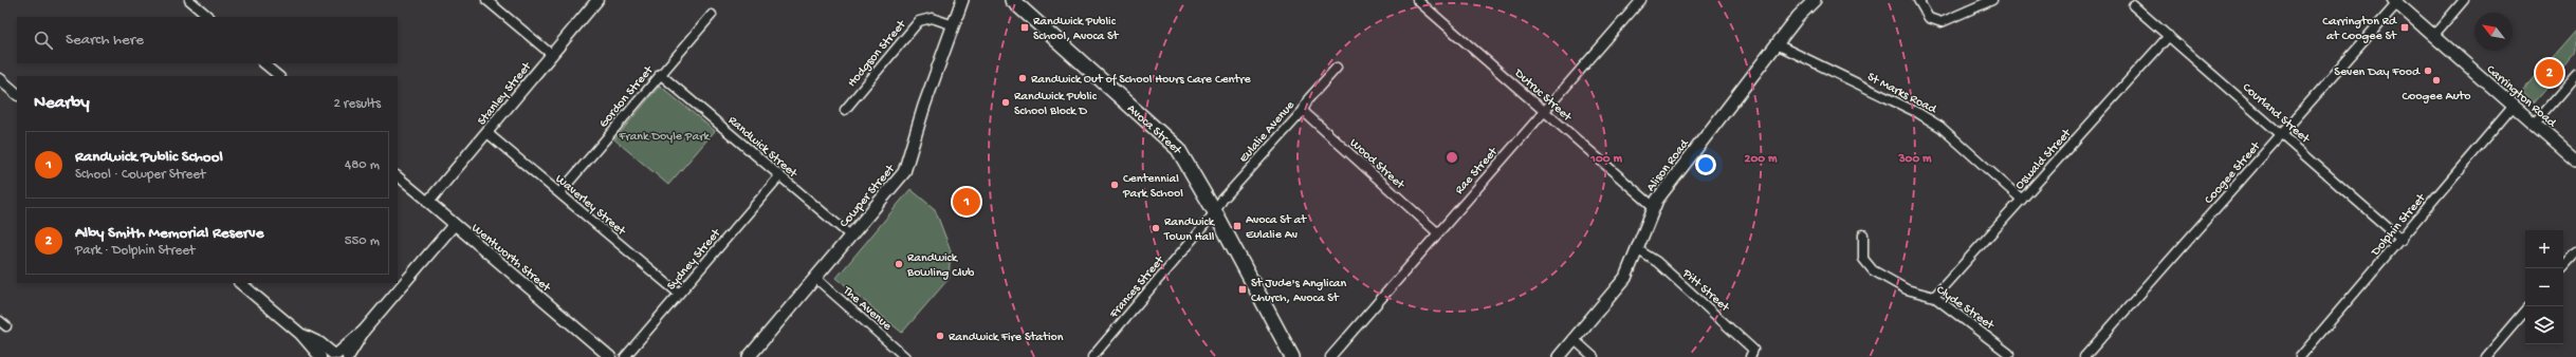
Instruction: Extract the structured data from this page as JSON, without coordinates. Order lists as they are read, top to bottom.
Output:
{
  "streets": {
    "main road": [
      "Carrington Road",
      "Avoca Street",
      "Alison Road",
      "Cowper Street"
    ],
    "street": [
      "Hodgson Street",
      "St Marks Road",
      "Stanley Street",
      "Dutruc Street",
      "Gordon Street",
      "Courland Street",
      "Eulalie Avenue",
      "Randwick Street",
      "Oswald Street",
      "Wood Street",
      "Rae Street",
      "Coogee Street",
      "Waverley Street",
      "Dolphin Street",
      "Wentworth Street",
      "Sydney Street",
      "Frances Street",
      "Pitt Street",
      "Clyde Street",
      "The Avenue"
    ]
  },
  "crossings": [
    ["Hodgson Street", "Cowper Street"],
    ["St Marks Road", "Oswald Street"],
    ["St Marks Road", "Alison Road"],
    ["Stanley Street", "Waverley Street"],
    ["Stanley Street", "Wentworth Street"],
    ["Dutruc Street", "Alison Road"],
    ["Dutruc Street", "Rae Street"],
    ["Carrington Road", "Coogee Street"],
    ["Carrington Road", "Dolphin Street"],
    ["Gordon Street", "Randwick Street"],
    ["Gordon Street", "Waverley Street"],
    ["Courland Street", "Oswald Street"],
    ["Courland Street", "Coogee Street"],
    ["Courland Street", "Dolphin Street"],
    ["Avoca Street", "Eulalie Avenue"],
    ["Avoca Street", "Frances Street"],
    ["Eulalie Avenue", "Wood Street"],
    ["Eulalie Avenue", "Frances Street"],
    ["Randwick Street", "Cowper Street"],
    ["Randwick Street", "Sydney Street"],
    ["Oswald Street", "Clyde Street"],
    ["Wood Street", "Rae Street"],
    ["Alison Road", "Pitt Street"],
    ["Cowper Street", "The Avenue"],
    ["Waverley Street", "Sydney Street"]
  ],
  "parks": ["Frank Doyle Park"],
  "places": {
    "transit": [
      "Randwick Public School, Avoca St",
      "Carrington Rd at Coogee St",
      "Avoca St at Eulalie Av",
      "St Jude's Anglican Church, Avoca St"
    ],
    "other": [
      "Seven Day Food",
      "Randwick Out of School Hours Care Centre",
      "Coogee Auto",
      "Randwick Public School Block D",
      "Centennial Park School",
      "Randwick Town Hall",
      "Randwick Bowling Club",
      "Randwick Fire Station"
    ]
  },
  "north": "top left",
  "page": {
    "search": "Search here",
    "pins": ["2", "1"],
    "heading": ["Nearby", "2 results"],
    "list": [
      {
        "mark": "1",
        "name": "Randwick Public School",
        "note": "School · Cowper Street",
        "value": "480 m"
      },
      {
        "mark": "2",
        "name": "Alby Smith Memorial Reserve",
        "note": "Park · Dolphin Street",
        "value": "550 m"
      }
    ],
    "map_buttons": ["+", "−"]
  },
  "rings": ["100 m", "200 m", "300 m"]
}
